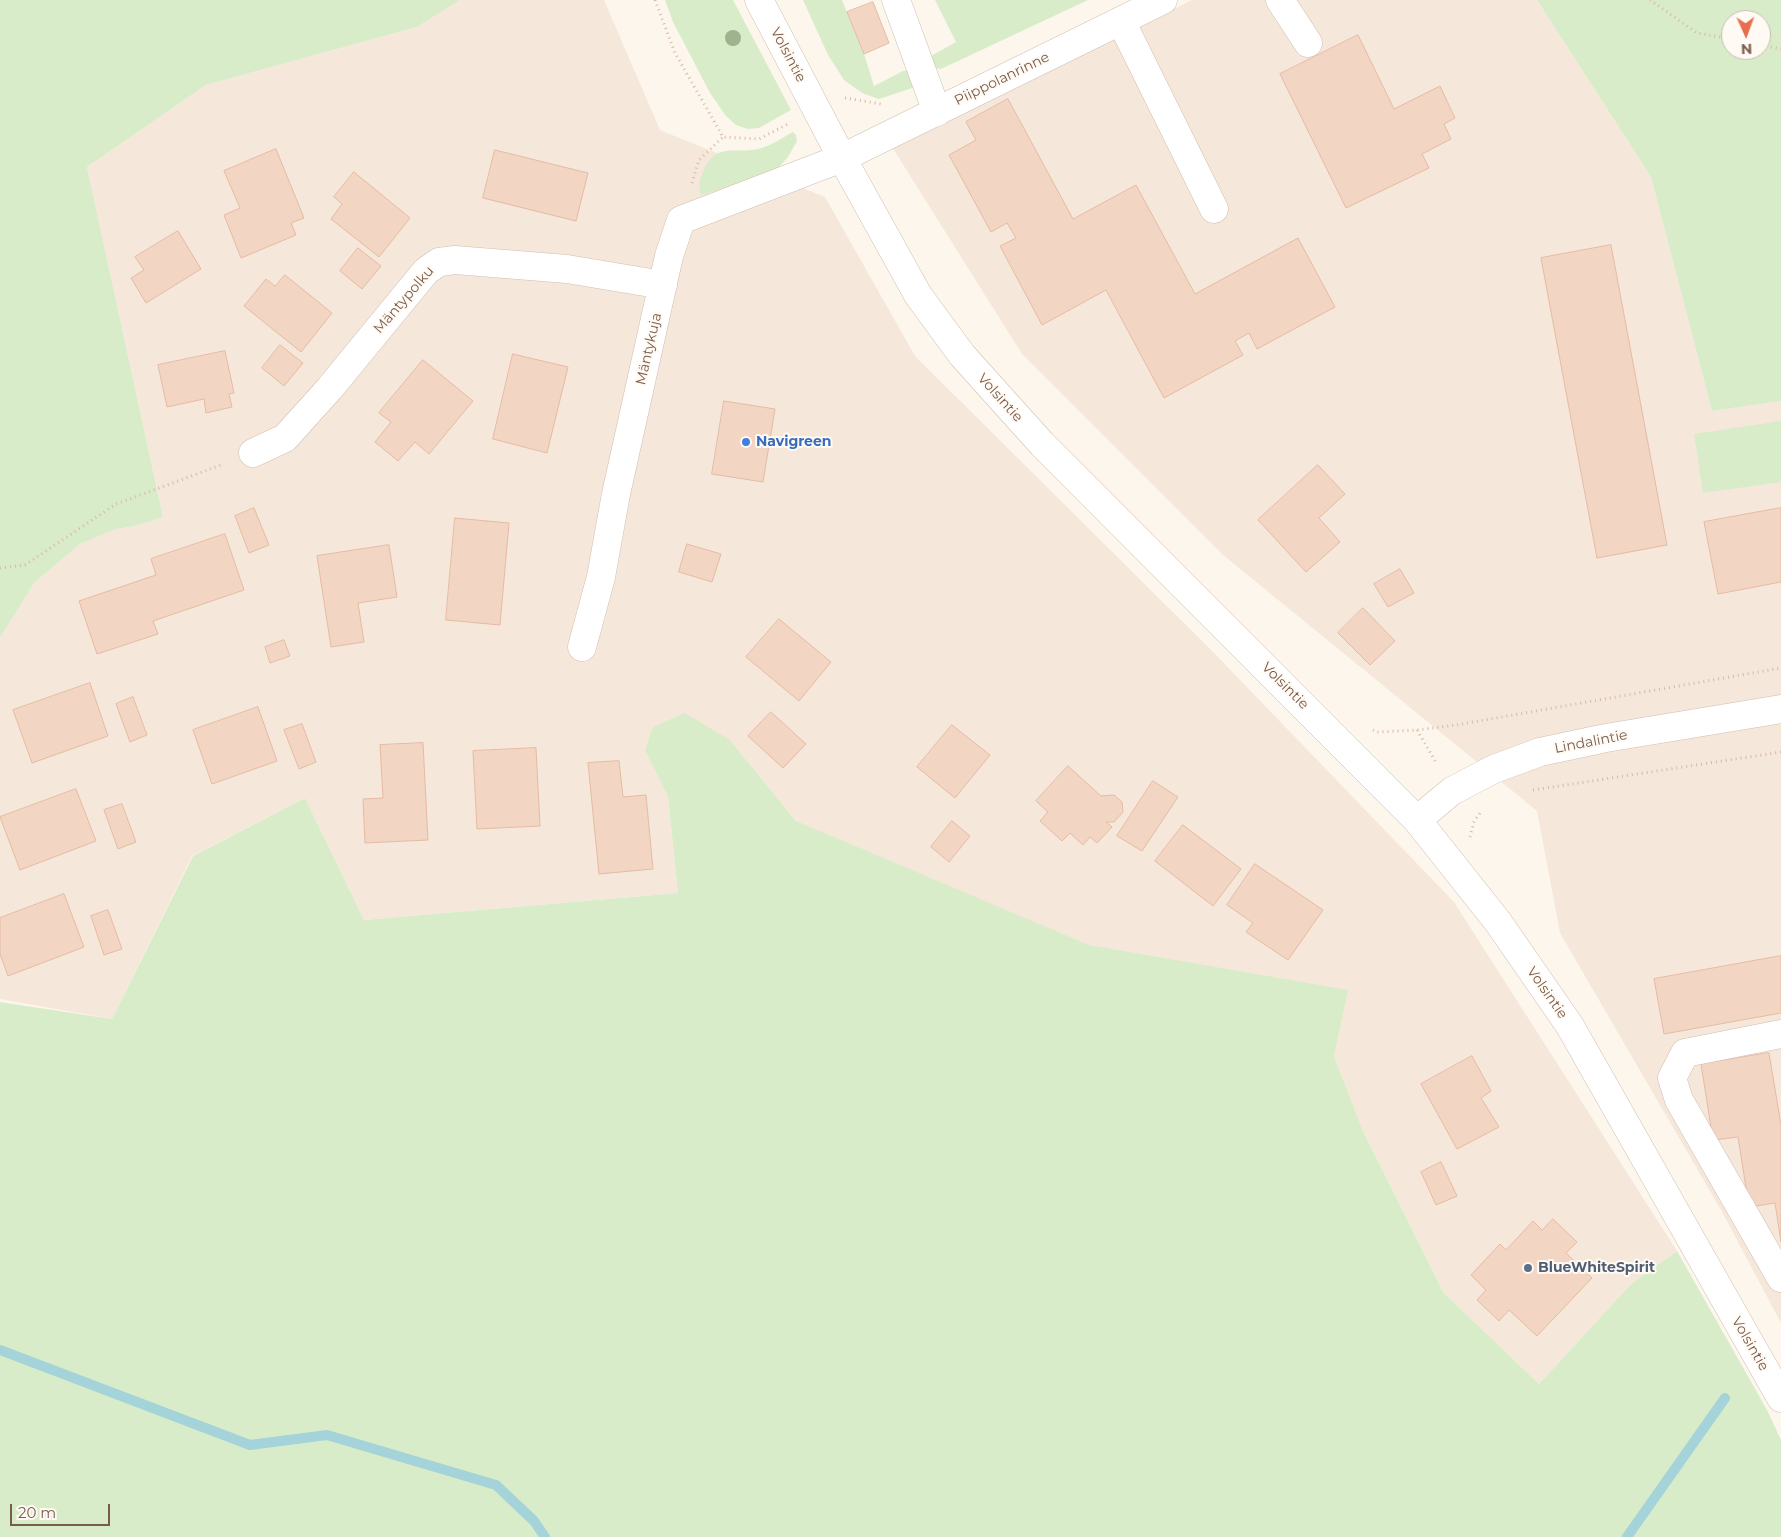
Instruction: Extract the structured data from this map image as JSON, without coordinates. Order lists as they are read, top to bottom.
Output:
{
  "streets": {
    "street": [
      "Volsintie",
      "Piippolanrinne",
      "Mäntypolku",
      "Mäntykuja",
      "Lindalintie"
    ]
  },
  "crossings": [
    ["Volsintie", "Piippolanrinne"],
    ["Volsintie", "Lindalintie"],
    ["Mäntypolku", "Mäntykuja"]
  ],
  "places": ["Navigreen", "BlueWhiteSpirit"],
  "scale_bar": "20 m",
  "north": "bottom"
}
